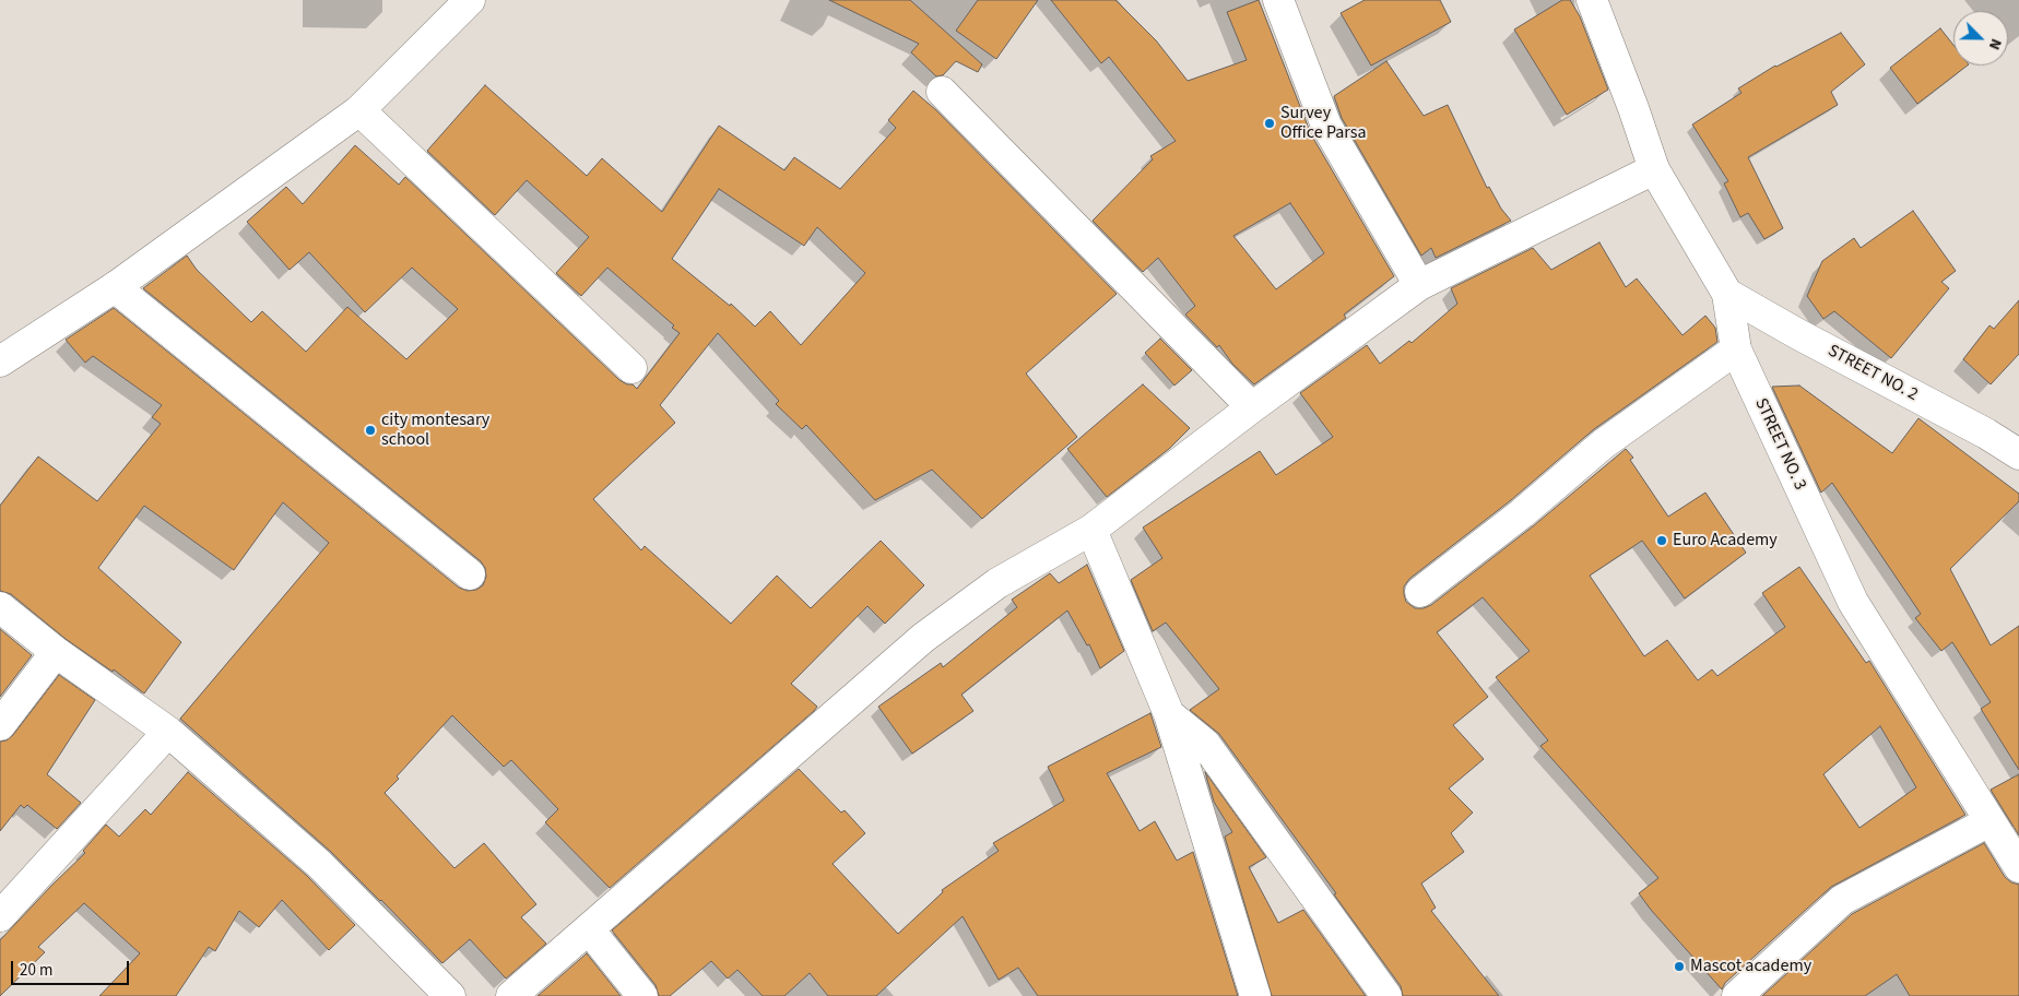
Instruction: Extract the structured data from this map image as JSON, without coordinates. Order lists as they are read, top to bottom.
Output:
{
  "streets": {
    "street": ["STREET NO. 2", "STREET NO. 3"]
  },
  "crossings": [
    ["STREET NO. 2", "STREET NO. 3"]
  ],
  "places": [
    "Survey Office Parsa",
    "city montesary school",
    "Euro Academy",
    "Mascot academy"
  ],
  "scale_bar": "20 m",
  "north": "bottom right"
}
